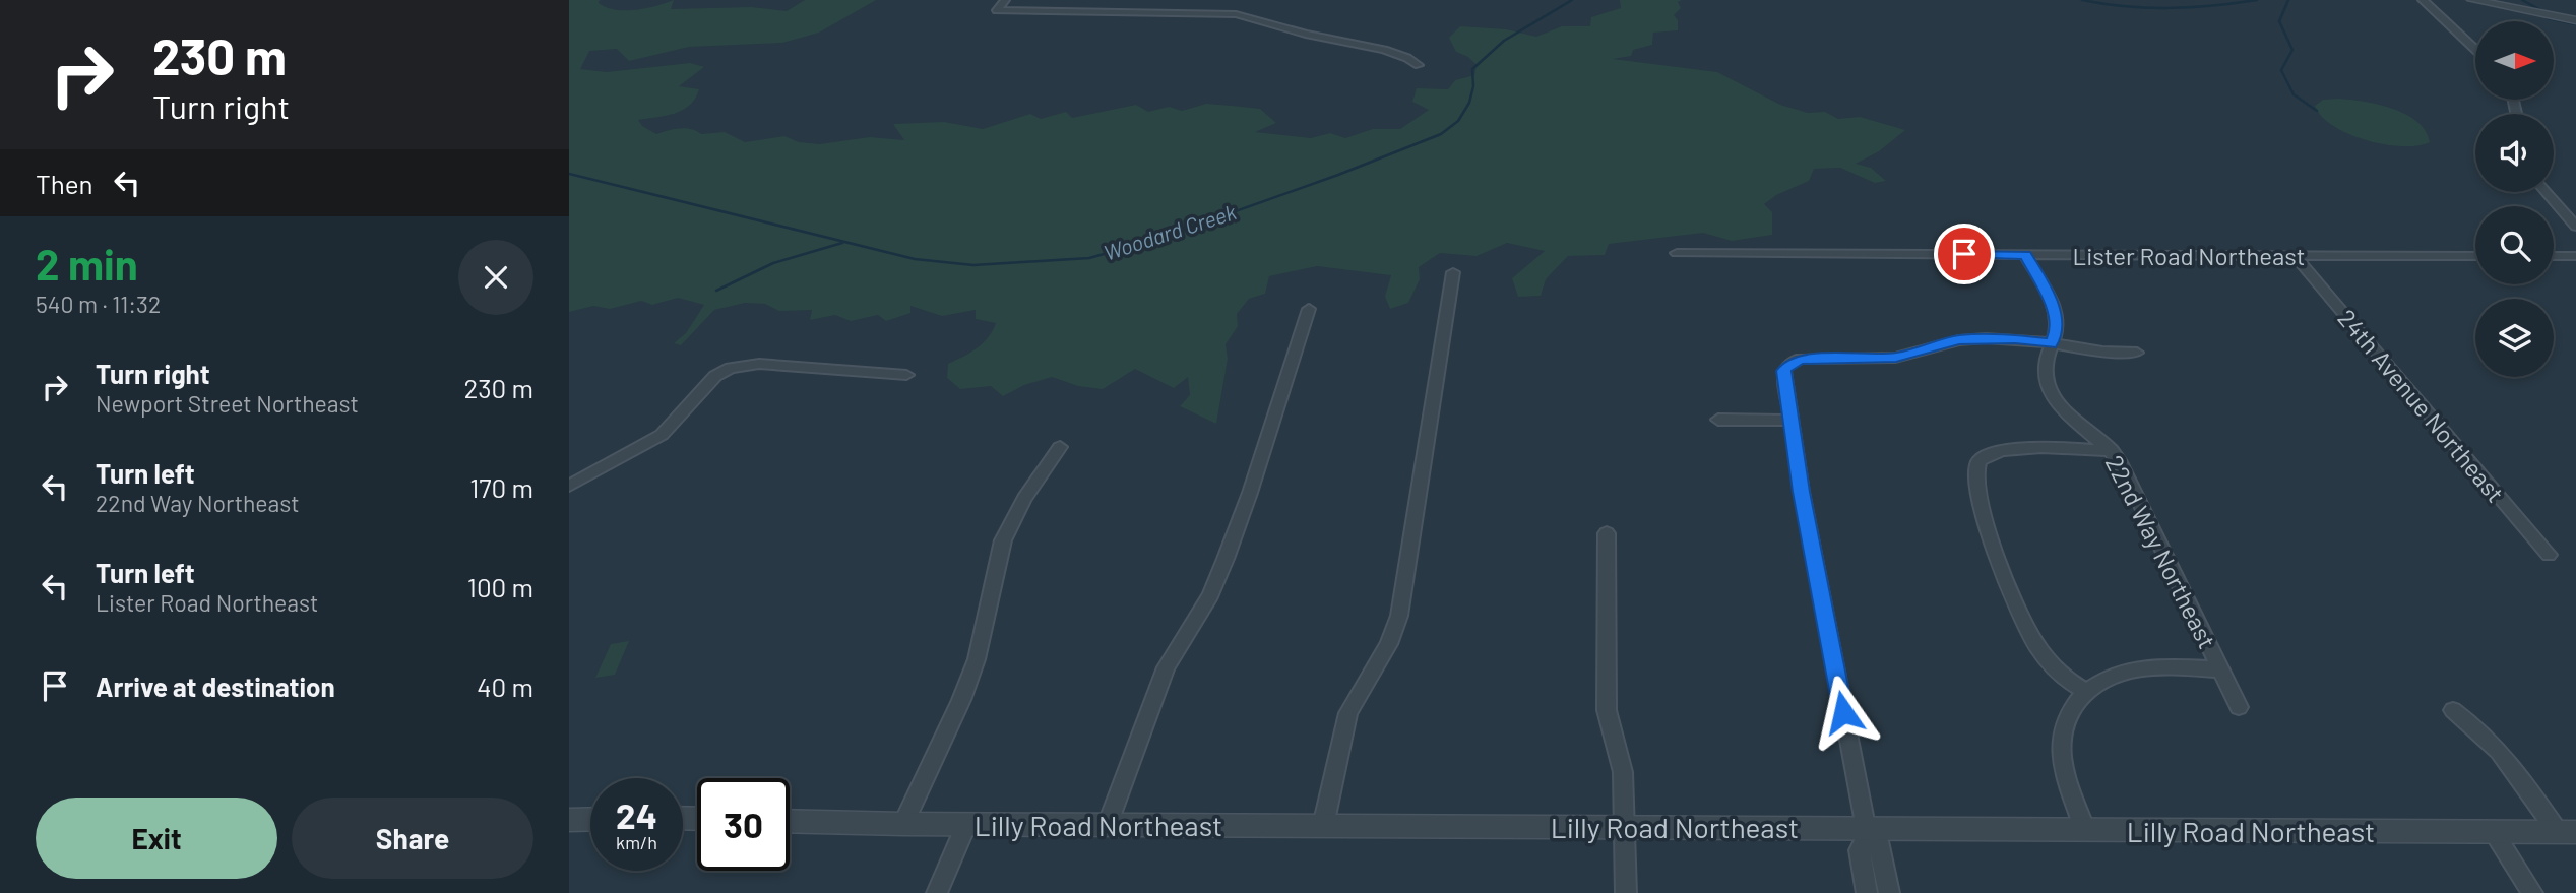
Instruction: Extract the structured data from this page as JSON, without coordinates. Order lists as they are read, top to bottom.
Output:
{
  "streets": {
    "street": [
      "Lister Road Northeast",
      "24th Avenue Northeast",
      "22nd Way Northeast",
      "Lilly Road Northeast"
    ]
  },
  "crossings": [
    ["Lister Road Northeast", "24th Avenue Northeast"],
    ["Lister Road Northeast", "22nd Way Northeast"]
  ],
  "water": ["Woodard Creek"],
  "north": "right",
  "page": {
    "turn": ["230 m", "Turn right"],
    "then": "Then",
    "heading": ["2 min", "540 m · 11:32"],
    "list": [
      {
        "name": "Turn right",
        "note": "Newport Street Northeast",
        "value": "230 m"
      },
      {
        "name": "Turn left",
        "note": "22nd Way Northeast",
        "value": "170 m"
      },
      {
        "name": "Turn left",
        "note": "Lister Road Northeast",
        "value": "100 m"
      },
      {
        "name": "Arrive at destination",
        "value": "40 m"
      }
    ],
    "speed": "24 km/h",
    "limit": "30",
    "buttons": ["Exit", "Share"]
  }
}
